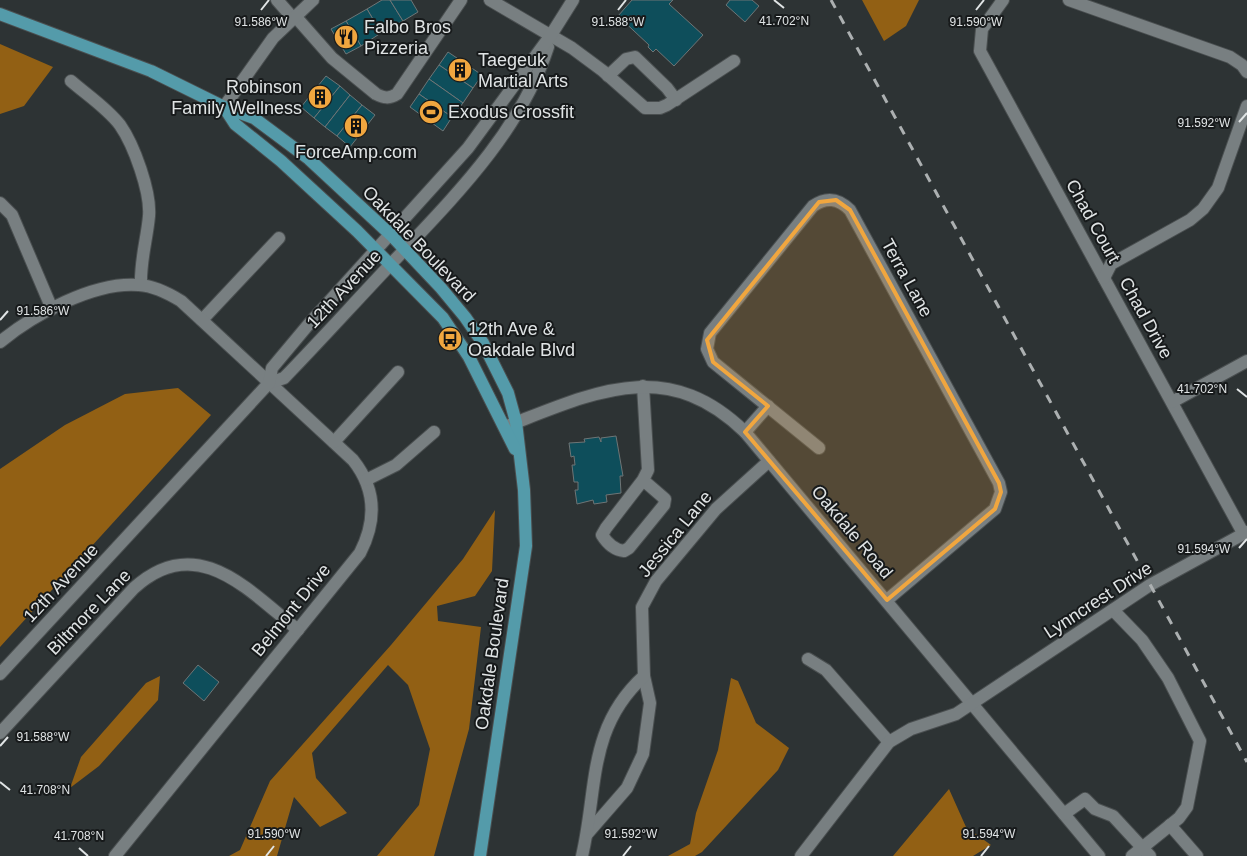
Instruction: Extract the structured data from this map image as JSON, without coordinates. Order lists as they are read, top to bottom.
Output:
{
  "streets": {
    "main road": ["Oakdale Boulevard"],
    "street": [
      "Chad Court",
      "Terra Lane",
      "12th Avenue",
      "Chad Drive",
      "Oakdale Road",
      "Jessica Lane",
      "Lynncrest Drive",
      "Belmont Drive",
      "Biltmore Lane"
    ]
  },
  "crossings": [
    ["Chad Court", "Chad Drive"],
    ["Oakdale Boulevard", "12th Avenue"],
    ["Oakdale Boulevard", "Oakdale Road"],
    ["Terra Lane", "Oakdale Road"],
    ["12th Avenue", "Belmont Drive"],
    ["Chad Drive", "Lynncrest Drive"],
    ["Oakdale Road", "Jessica Lane"],
    ["Oakdale Road", "Lynncrest Drive"],
    ["Belmont Drive", "Biltmore Lane"]
  ],
  "places": {
    "restaurant": ["Falbo Bros Pizzeria"],
    "building": ["Taegeuk Martial Arts", "Robinson Family Wellness", "ForceAmp.com"],
    "sports": ["Exodus Crossfit"],
    "bus stop": ["12th Ave & Oakdale Blvd"]
  },
  "coordinates": [
    "41.702°N",
    "91.586°W",
    "91.588°W",
    "91.590°W",
    "91.592°W",
    "91.594°W",
    "41.708°N"
  ]
}
